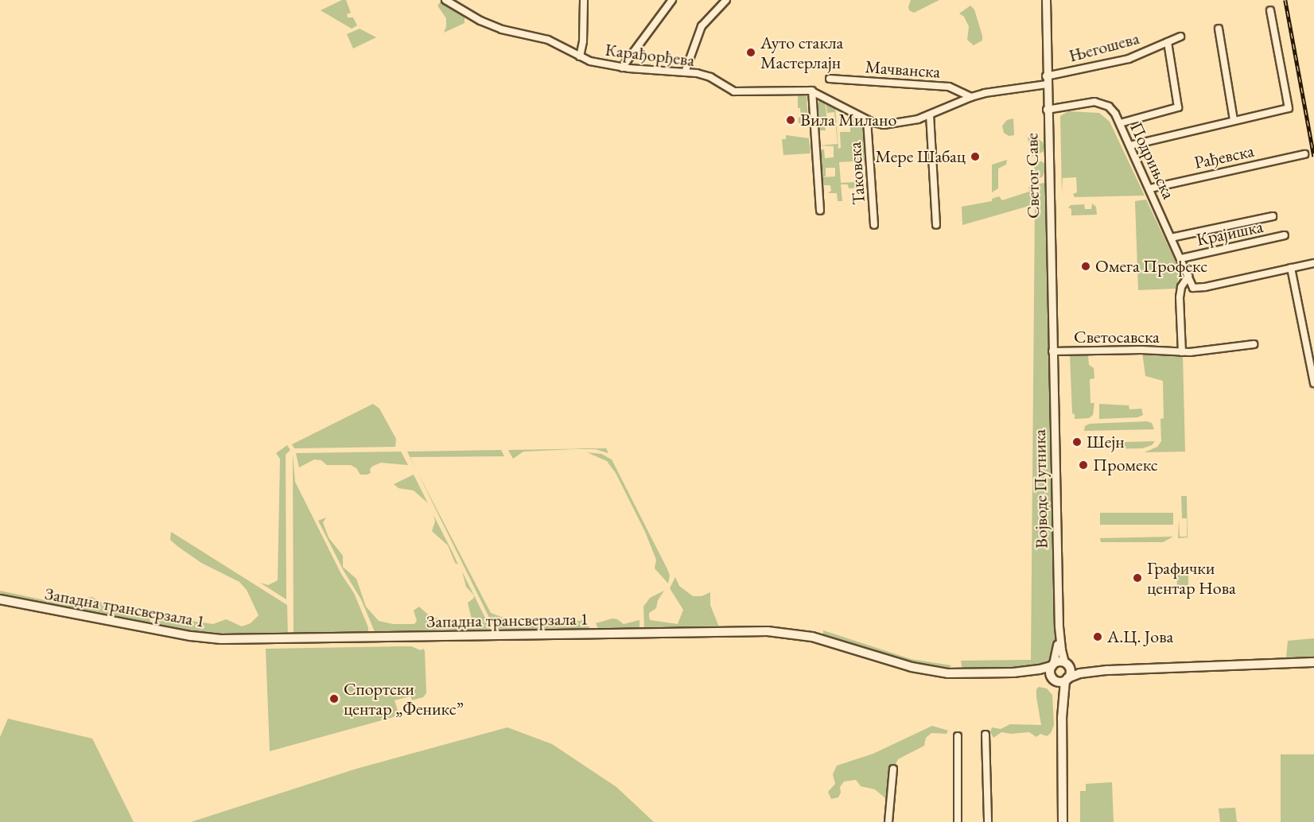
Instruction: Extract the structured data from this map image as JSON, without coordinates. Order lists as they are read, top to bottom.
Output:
{
  "streets": {
    "main road": ["Западна трансверзала 1"],
    "street": [
      "Његошева",
      "Карађорђева",
      "Мачванска",
      "Рађевска",
      "Подрињска",
      "Таковска",
      "Светог Саве",
      "Крајишка",
      "Светосавска",
      "Војводе Путника"
    ]
  },
  "crossings": [
    ["Његошева", "Карађорђева"],
    ["Његошева", "Подрињска"],
    ["Његошева", "Светог Саве"],
    ["Карађорђева", "Мачванска"],
    ["Карађорђева", "Таковска"],
    ["Карађорђева", "Светог Саве"],
    ["Рађевска", "Подрињска"],
    ["Подрињска", "Светог Саве"],
    ["Подрињска", "Крајишка"],
    ["Подрињска", "Светосавска"],
    ["Светог Саве", "Светосавска"],
    ["Светог Саве", "Војводе Путника"],
    ["Светосавска", "Војводе Путника"],
    ["Војводе Путника", "Западна трансверзала 1"]
  ],
  "places": [
    "Ауто стакла Мастерлајн",
    "Вила Милано",
    "Мере Шабац",
    "Омега Профекс",
    "Шејн",
    "Промекс",
    "Графички центар Нова",
    "А.Ц. Јова",
    "Спортски центар „Феникс”"
  ]
}
